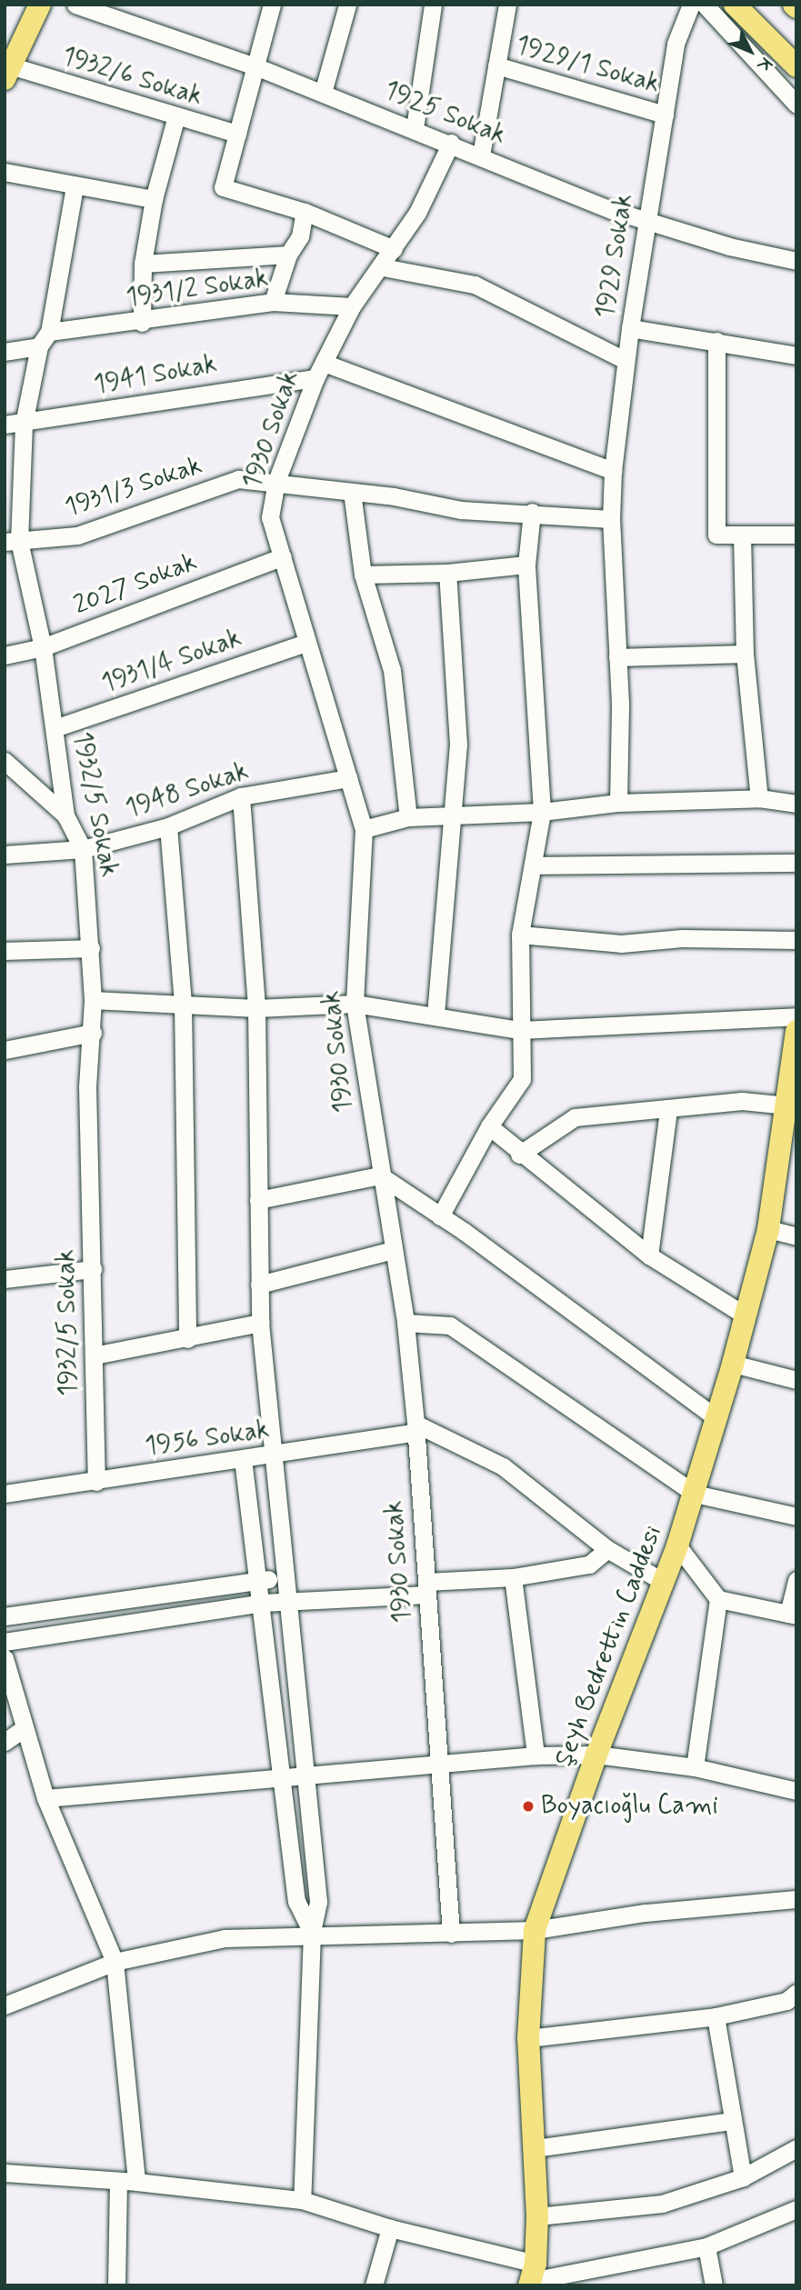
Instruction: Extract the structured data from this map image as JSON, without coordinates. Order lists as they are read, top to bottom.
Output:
{
  "streets": {
    "main road": ["Şeyh Bedrettin Caddesi"],
    "street": [
      "1929/1 Sokak",
      "1932/6 Sokak",
      "1925 Sokak",
      "1929 Sokak",
      "1931/2 Sokak",
      "1941 Sokak",
      "1930 Sokak",
      "1931/3 Sokak",
      "2027 Sokak",
      "1931/4 Sokak",
      "1948 Sokak",
      "1932/5 Sokak",
      "1956 Sokak"
    ]
  },
  "crossings": [
    ["1929/1 Sokak", "1929 Sokak"],
    ["1925 Sokak", "1929 Sokak"],
    ["1925 Sokak", "1930 Sokak"],
    ["1929 Sokak", "1931/3 Sokak"],
    ["1931/2 Sokak", "1930 Sokak"],
    ["1931/2 Sokak", "1932/5 Sokak"],
    ["1941 Sokak", "1930 Sokak"],
    ["1941 Sokak", "1932/5 Sokak"],
    ["1930 Sokak", "1931/3 Sokak"],
    ["1930 Sokak", "2027 Sokak"],
    ["1930 Sokak", "1931/4 Sokak"],
    ["1930 Sokak", "1948 Sokak"],
    ["1930 Sokak", "1956 Sokak"],
    ["1931/3 Sokak", "1932/5 Sokak"],
    ["2027 Sokak", "1932/5 Sokak"],
    ["1931/4 Sokak", "1932/5 Sokak"],
    ["1948 Sokak", "1932/5 Sokak"],
    ["1932/5 Sokak", "1956 Sokak"]
  ],
  "places": ["Boyacıoğlu Cami"],
  "north": "bottom right"
}
